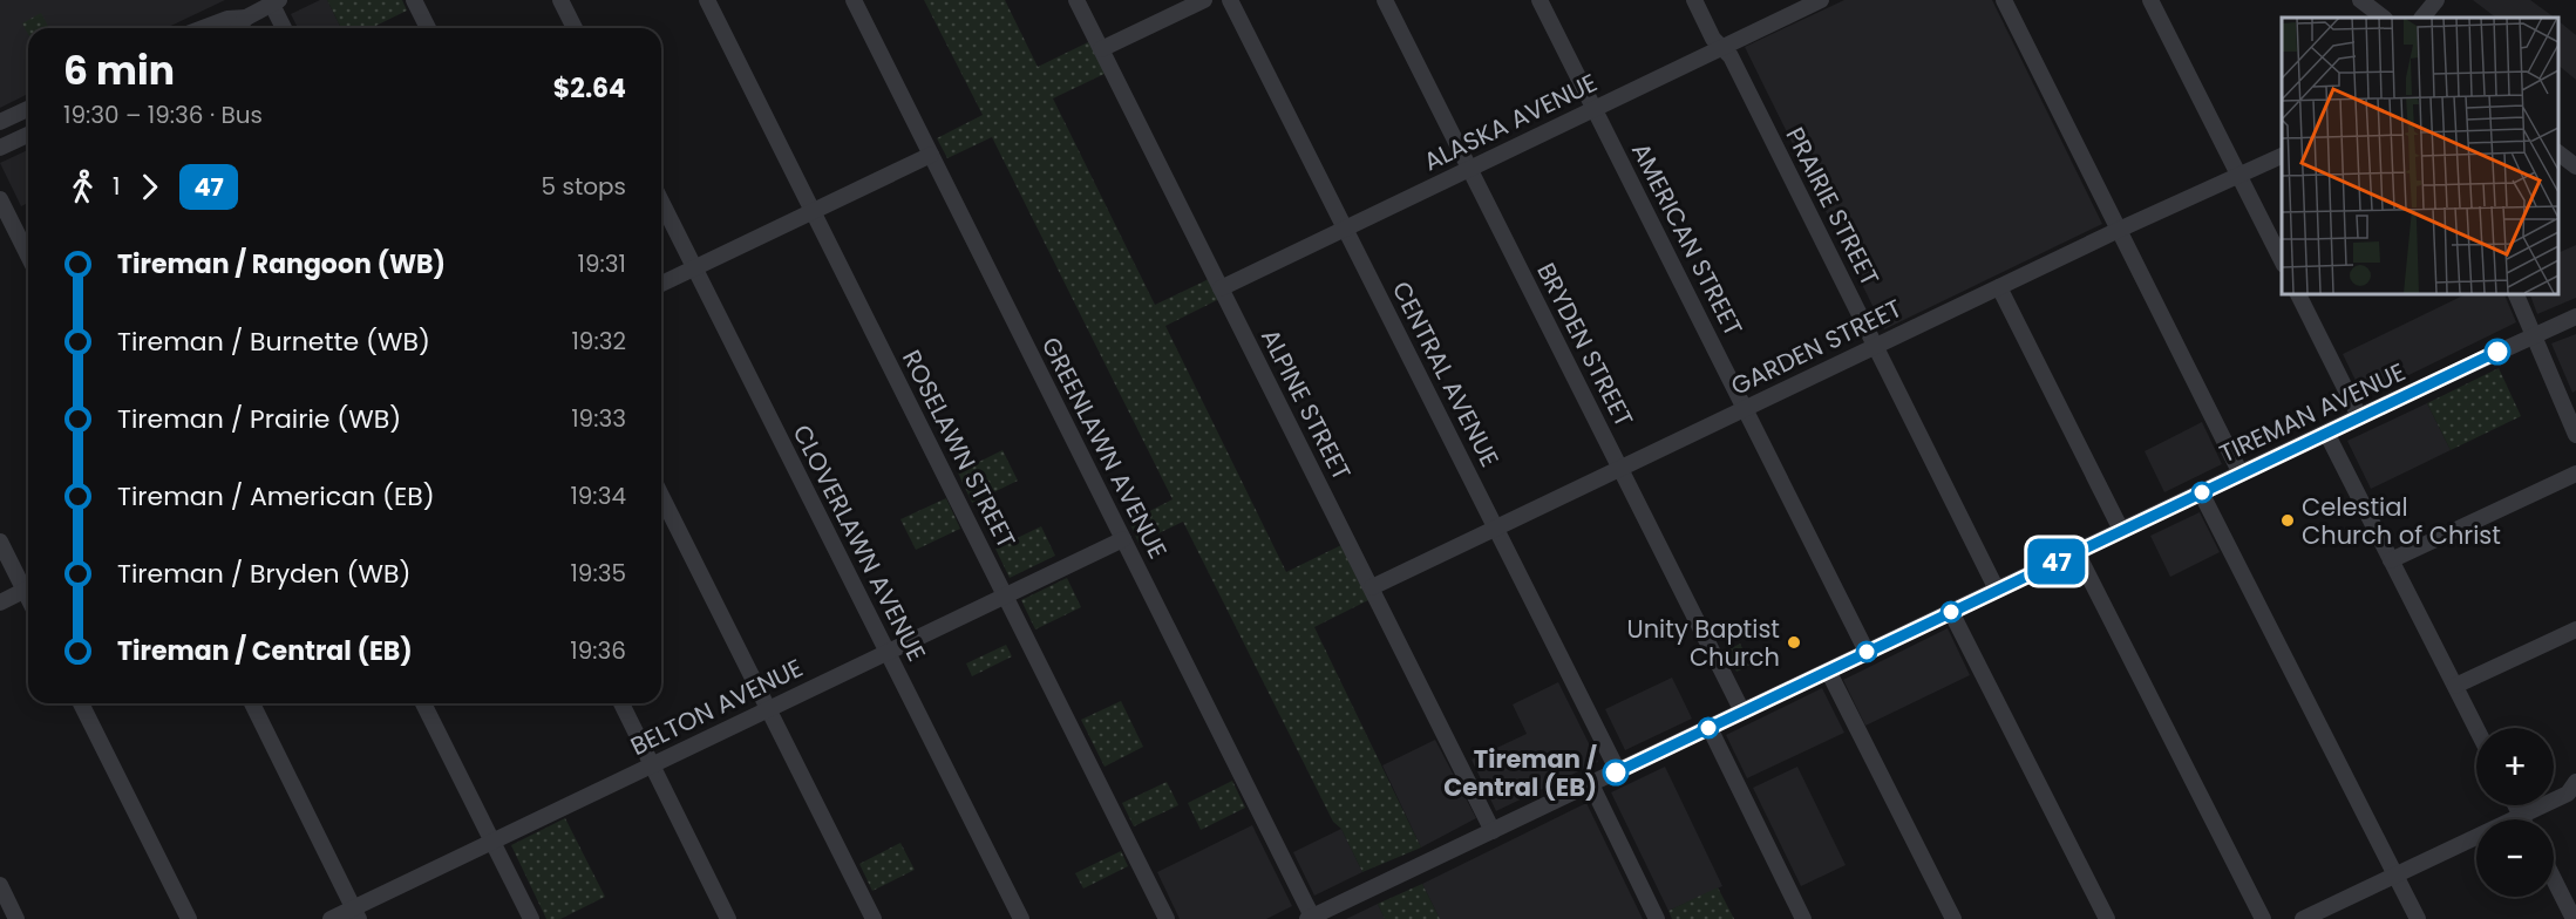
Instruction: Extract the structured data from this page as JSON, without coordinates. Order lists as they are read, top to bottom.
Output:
{
  "streets": {
    "street": [
      "ALASKA AVENUE",
      "PRAIRIE STREET",
      "AMERICAN STREET",
      "BRYDEN STREET",
      "GARDEN STREET",
      "CENTRAL AVENUE",
      "ALPINE STREET",
      "TIREMAN AVENUE",
      "GREENLAWN AVENUE",
      "ROSELAWN STREET",
      "CLOVERLAWN AVENUE",
      "BELTON AVENUE"
    ]
  },
  "crossings": [
    ["ALASKA AVENUE", "PRAIRIE STREET"],
    ["ALASKA AVENUE", "AMERICAN STREET"],
    ["ALASKA AVENUE", "BRYDEN STREET"],
    ["ALASKA AVENUE", "CENTRAL AVENUE"],
    ["ALASKA AVENUE", "ALPINE STREET"],
    ["PRAIRIE STREET", "GARDEN STREET"],
    ["PRAIRIE STREET", "TIREMAN AVENUE"],
    ["AMERICAN STREET", "GARDEN STREET"],
    ["AMERICAN STREET", "TIREMAN AVENUE"],
    ["BRYDEN STREET", "GARDEN STREET"],
    ["BRYDEN STREET", "TIREMAN AVENUE"],
    ["GARDEN STREET", "CENTRAL AVENUE"],
    ["GARDEN STREET", "ALPINE STREET"],
    ["CENTRAL AVENUE", "TIREMAN AVENUE"],
    ["ALPINE STREET", "TIREMAN AVENUE"],
    ["TIREMAN AVENUE", "GREENLAWN AVENUE"],
    ["GREENLAWN AVENUE", "BELTON AVENUE"],
    ["ROSELAWN STREET", "BELTON AVENUE"],
    ["CLOVERLAWN AVENUE", "BELTON AVENUE"]
  ],
  "places": ["Celestial Church of Christ", "Unity Baptist Church", "Tireman / Central (EB)"],
  "lines": ["bus line 47"],
  "page": {
    "on_map": "47",
    "heading": ["6 min", "19:30 – 19:36 · Bus", "$2.64"],
    "legs": ["1", "47", "5 stops"],
    "list": [
      {
        "name": "Tireman / Rangoon (WB)",
        "value": "19:31"
      },
      {
        "name": "Tireman / Burnette (WB)",
        "value": "19:32"
      },
      {
        "name": "Tireman / Prairie (WB)",
        "value": "19:33"
      },
      {
        "name": "Tireman / American (EB)",
        "value": "19:34"
      },
      {
        "name": "Tireman / Bryden (WB)",
        "value": "19:35"
      },
      {
        "name": "Tireman / Central (EB)",
        "value": "19:36"
      }
    ],
    "map_buttons": ["+", "−"]
  }
}
